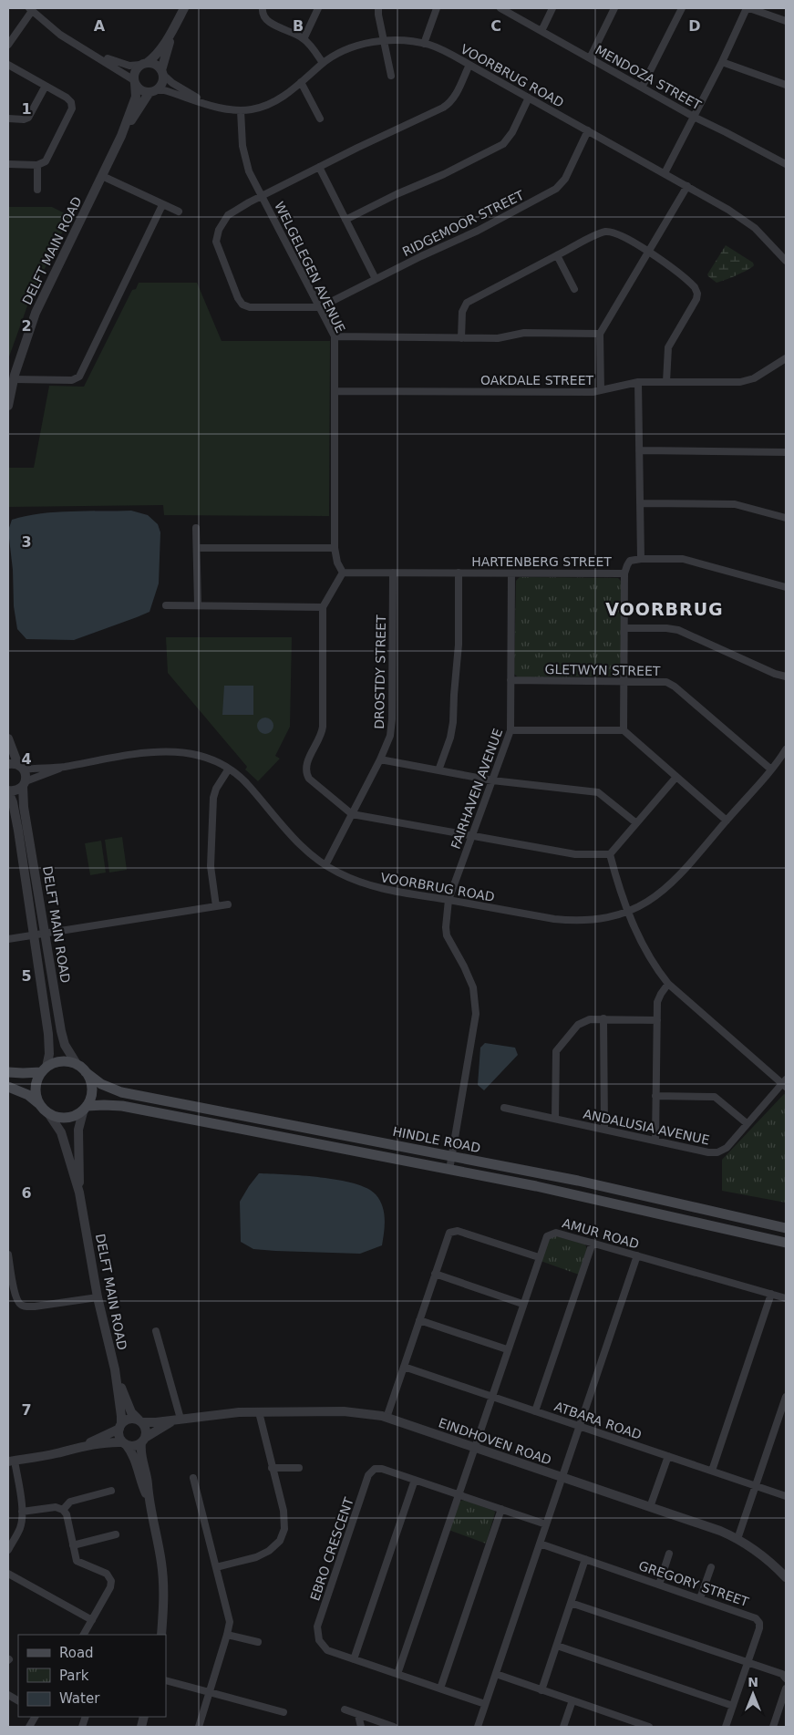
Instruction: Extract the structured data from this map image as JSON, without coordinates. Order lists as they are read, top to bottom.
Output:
{
  "streets": {
    "main road": ["HINDLE ROAD"],
    "street": [
      "VOORBRUG ROAD",
      "MENDOZA STREET",
      "RIDGEMOOR STREET",
      "DELFT MAIN ROAD",
      "WELGELEGEN AVENUE",
      "OAKDALE STREET",
      "HARTENBERG STREET",
      "GLETWYN STREET",
      "DROSTDY STREET",
      "FAIRHAVEN AVENUE",
      "ANDALUSIA AVENUE",
      "AMUR ROAD",
      "ATBARA ROAD",
      "EINDHOVEN ROAD",
      "EBRO CRESCENT",
      "GREGORY STREET"
    ]
  },
  "crossings": [
    ["VOORBRUG ROAD", "RIDGEMOOR STREET"],
    ["VOORBRUG ROAD", "DELFT MAIN ROAD"],
    ["VOORBRUG ROAD", "WELGELEGEN AVENUE"],
    ["VOORBRUG ROAD", "GLETWYN STREET"],
    ["VOORBRUG ROAD", "DROSTDY STREET"],
    ["VOORBRUG ROAD", "FAIRHAVEN AVENUE"],
    ["RIDGEMOOR STREET", "WELGELEGEN AVENUE"],
    ["DELFT MAIN ROAD", "HINDLE ROAD"],
    ["DELFT MAIN ROAD", "EINDHOVEN ROAD"],
    ["WELGELEGEN AVENUE", "OAKDALE STREET"],
    ["WELGELEGEN AVENUE", "HARTENBERG STREET"],
    ["HARTENBERG STREET", "DROSTDY STREET"],
    ["HARTENBERG STREET", "FAIRHAVEN AVENUE"],
    ["GLETWYN STREET", "FAIRHAVEN AVENUE"],
    ["FAIRHAVEN AVENUE", "HINDLE ROAD"],
    ["AMUR ROAD", "ATBARA ROAD"],
    ["AMUR ROAD", "EINDHOVEN ROAD"],
    ["AMUR ROAD", "EBRO CRESCENT"]
  ],
  "districts": ["VOORBRUG"],
  "legend": ["Road", "Park", "Water"],
  "north": "top",
  "grid": {
    "columns": [
      "A",
      "B",
      "C",
      "D"
    ],
    "rows": [
      "1",
      "2",
      "3",
      "4",
      "5",
      "6",
      "7"
    ]
  }
}
